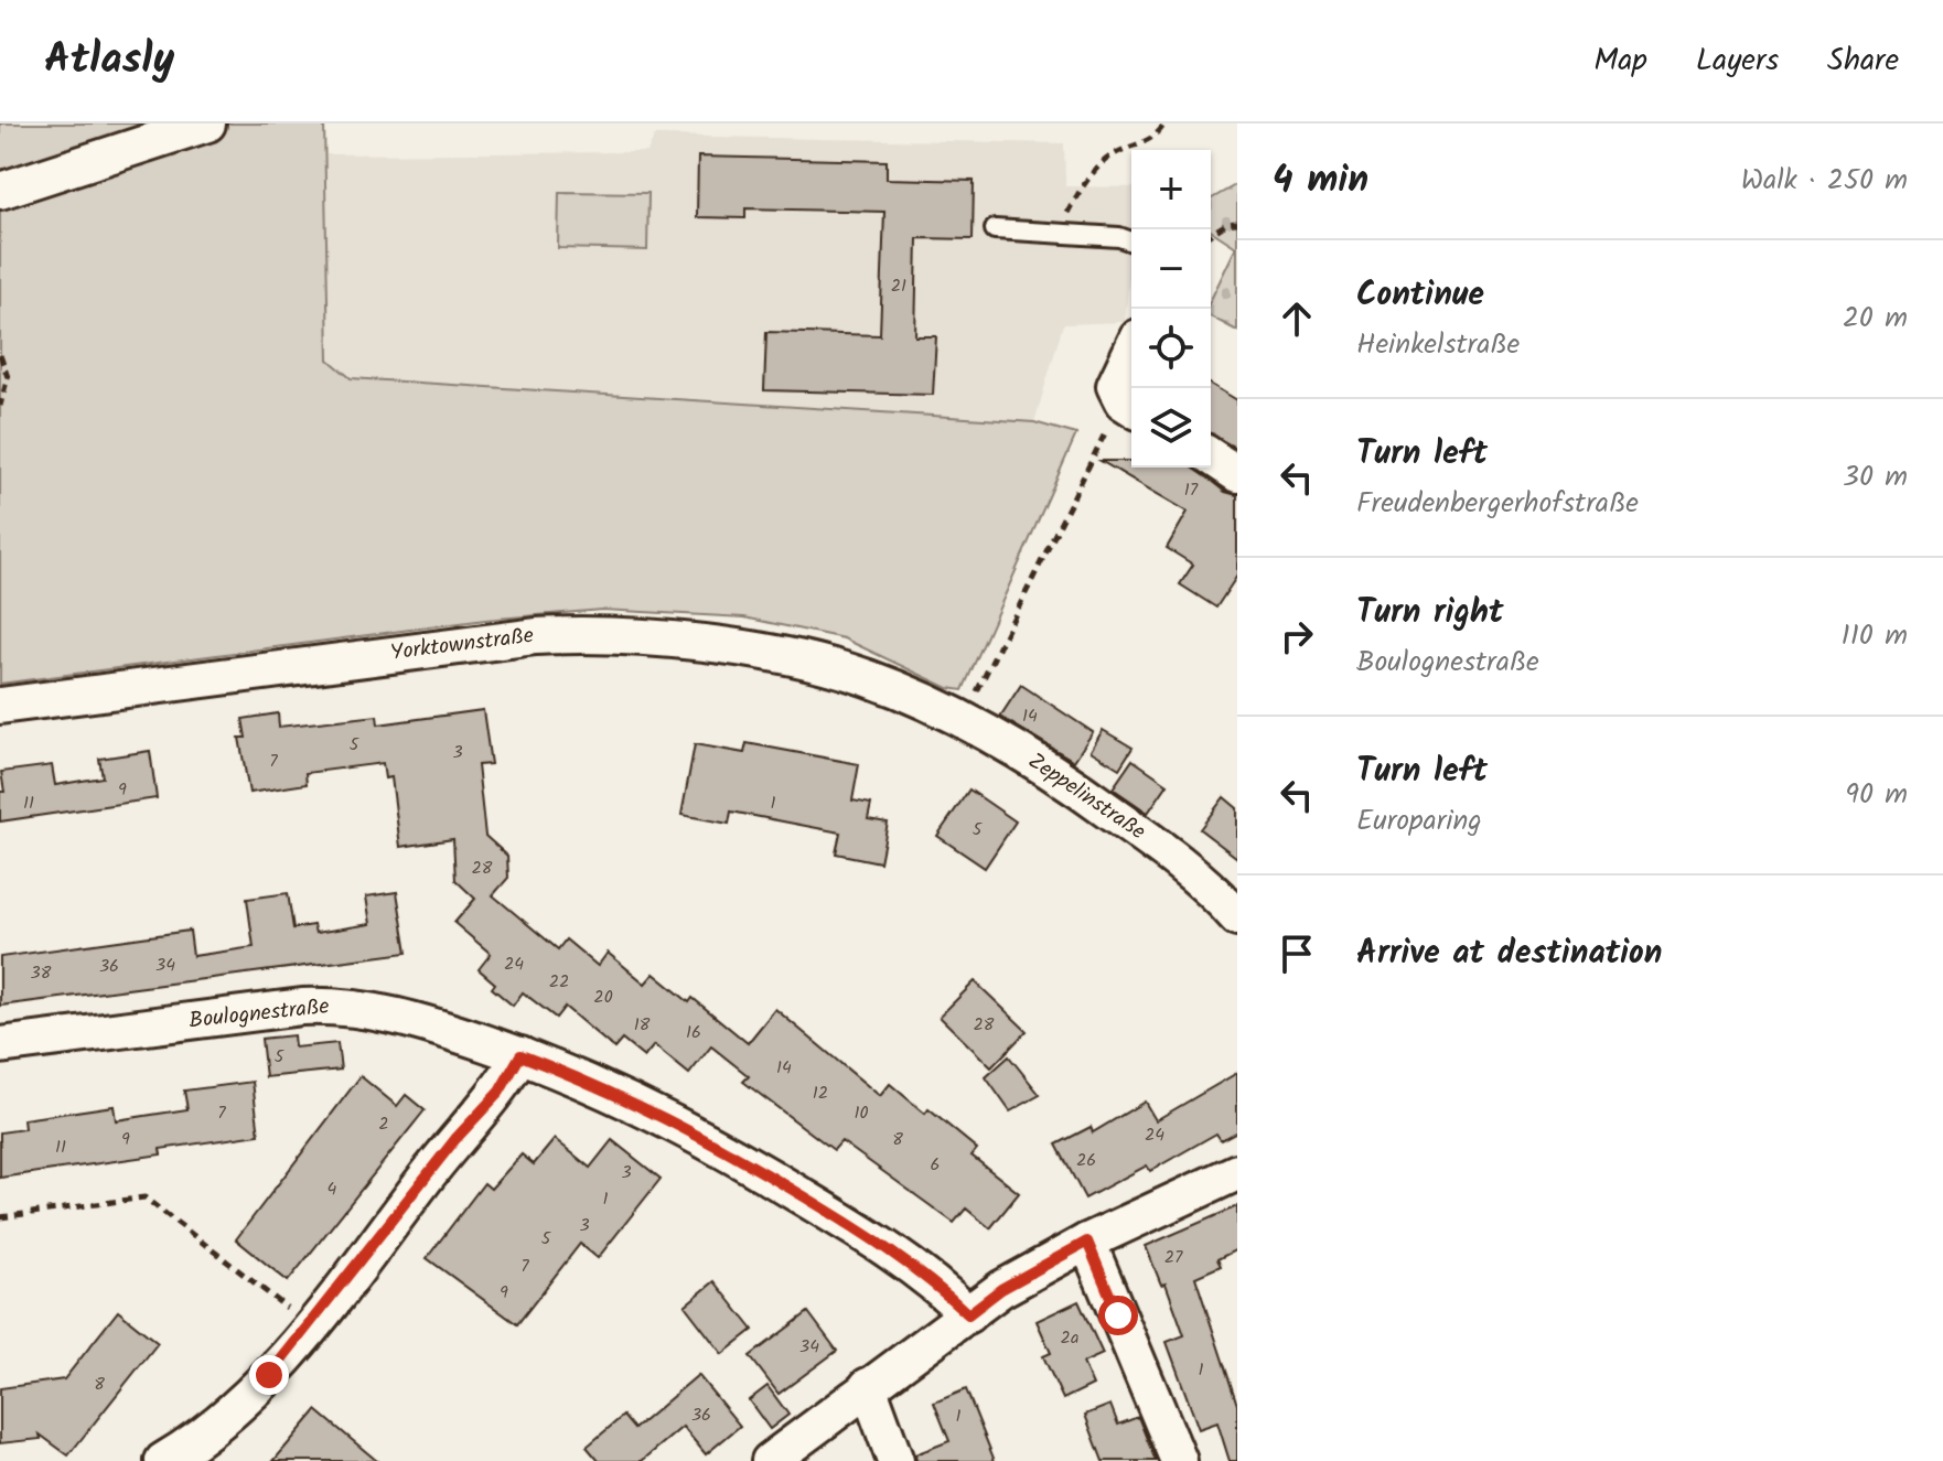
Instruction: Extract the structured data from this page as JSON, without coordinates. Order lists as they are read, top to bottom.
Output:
{
  "streets": {
    "street": ["Yorktownstraße", "Zeppelinstraße", "Boulognestraße"]
  },
  "crossings": [
    ["Yorktownstraße", "Zeppelinstraße"]
  ],
  "house_numbers": [
    "21",
    "17",
    "14",
    "5",
    "3",
    "7",
    "9",
    "11",
    "1",
    "5",
    "28",
    "24",
    "34",
    "36",
    "38",
    "22",
    "20",
    "18",
    "28",
    "16",
    "5",
    "14",
    "12",
    "7",
    "10",
    "2",
    "24",
    "9",
    "8",
    "11",
    "26",
    "6",
    "3",
    "4",
    "1",
    "3",
    "5",
    "27",
    "7",
    "9",
    "2a",
    "34",
    "1",
    "8",
    "36",
    "1"
  ],
  "page": {
    "header": "Atlasly",
    "nav": ["Map", "Layers", "Share"],
    "heading": ["4 min", "Walk · 250 m"],
    "map_buttons": ["+", "−"],
    "list": [
      ["Continue", "Heinkelstraße", "20 m"],
      ["Turn left", "Freudenbergerhofstraße", "30 m"],
      ["Turn right", "Boulognestraße", "110 m"],
      ["Turn left", "Europaring", "90 m"],
      "Arrive at destination"
    ]
  }
}
